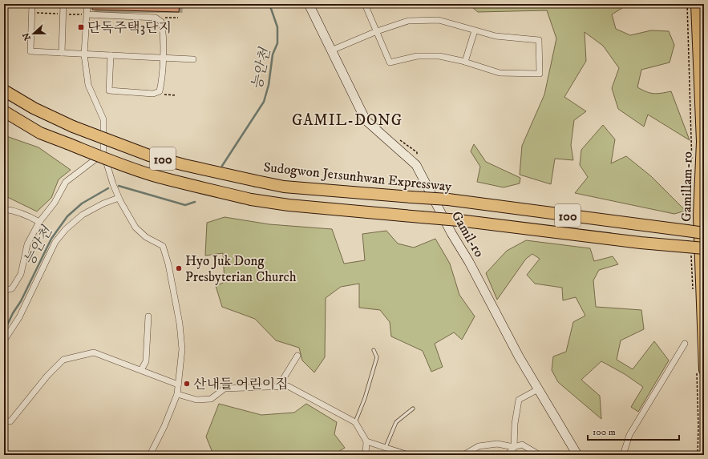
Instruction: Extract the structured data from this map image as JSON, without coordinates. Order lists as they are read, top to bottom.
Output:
{
  "streets": {
    "highway": ["100", "Sudogwon Je1sunhwan Expressway"],
    "main road": ["Gamillam-ro"],
    "street": ["Gamil-ro"]
  },
  "districts": ["GAMIL-DONG"],
  "water": ["능안천"],
  "places": {
    "transit": ["단독주택3단지"],
    "other": ["Hyo Juk Dong Presbyterian Church", "산내들 어린이집"]
  },
  "scale_bar": "100 m",
  "north": "left"
}
